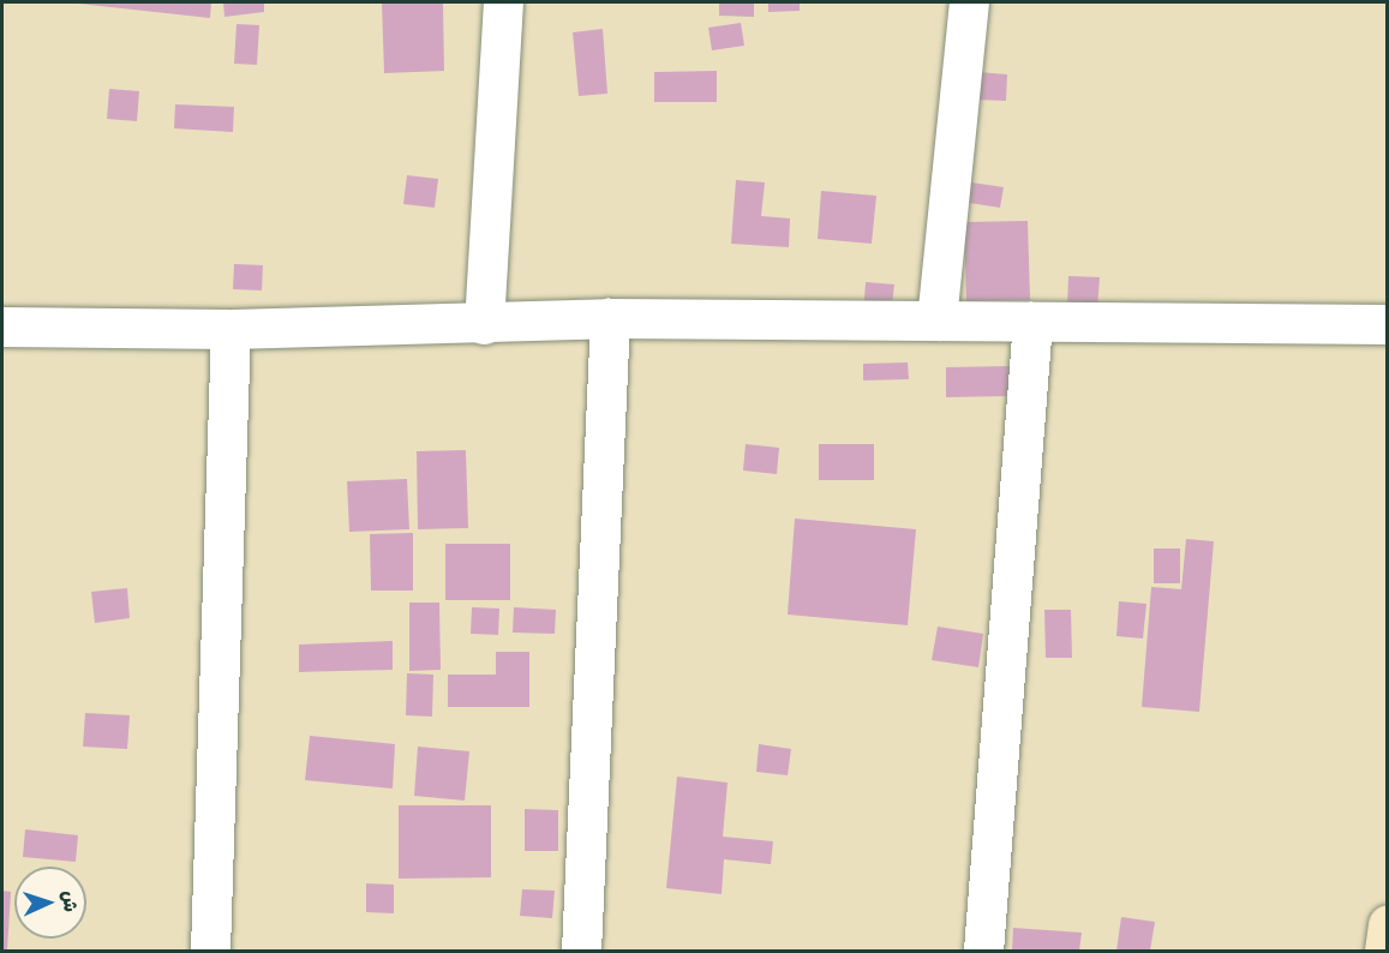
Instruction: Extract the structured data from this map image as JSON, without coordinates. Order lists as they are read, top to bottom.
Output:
{
  "north": "right"
}
